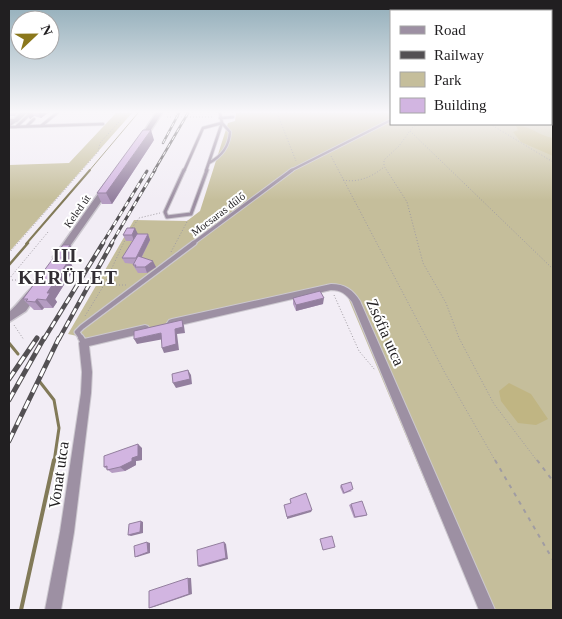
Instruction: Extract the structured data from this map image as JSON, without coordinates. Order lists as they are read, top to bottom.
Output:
{
  "streets": {
    "street": ["Keled út", "Zsófia utca", "Vonat utca"],
    "lane": ["Mocsaras dűlő"]
  },
  "crossings": [
    ["Mocsaras dűlő", "Vonat utca"]
  ],
  "districts": ["III. KERÜLET"],
  "legend": [
    "Road",
    "Railway",
    "Park",
    "Building"
  ],
  "north": "right"
}
